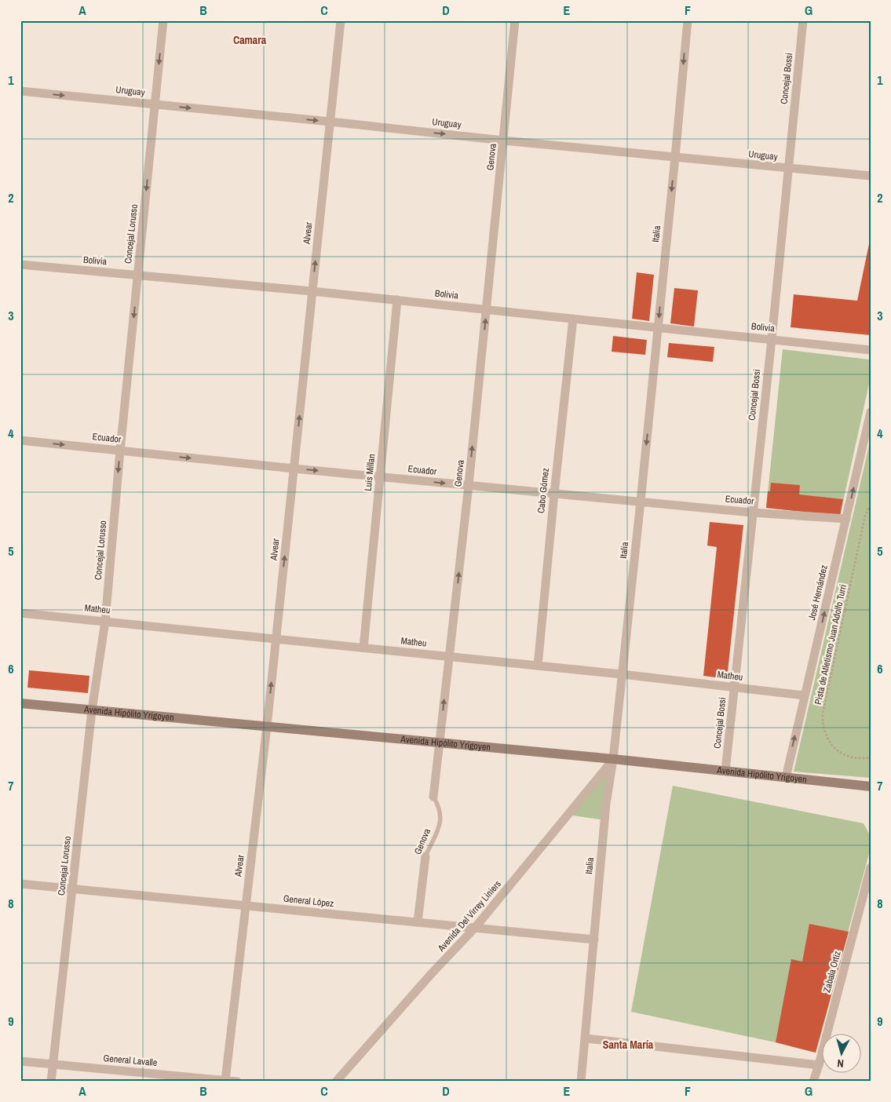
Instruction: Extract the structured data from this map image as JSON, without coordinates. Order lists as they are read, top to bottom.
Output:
{
  "streets": {
    "main road": ["Avenida Hipólito Yrigoyen"],
    "street": [
      "Concejal Bossi",
      "Uruguay",
      "Genova",
      "Alvear",
      "Concejal Lorusso",
      "Italia",
      "Bolivia",
      "Ecuador",
      "Luis Millan",
      "Cabo Gómez",
      "José Hernández",
      "Matheu",
      "General López",
      "Avenida Del Virrey Liniers",
      "Zabala Ortiz",
      "General Lavalle"
    ],
    "path": ["Pista de Atletismo Juan Adolfo Turri"]
  },
  "crossings": [
    ["Concejal Bossi", "Uruguay"],
    ["Concejal Bossi", "Bolivia"],
    ["Concejal Bossi", "Ecuador"],
    ["Concejal Bossi", "Matheu"],
    ["Concejal Bossi", "Avenida Hipólito Yrigoyen"],
    ["Uruguay", "Genova"],
    ["Uruguay", "Alvear"],
    ["Uruguay", "Concejal Lorusso"],
    ["Uruguay", "Italia"],
    ["Genova", "Bolivia"],
    ["Genova", "Ecuador"],
    ["Genova", "Matheu"],
    ["Genova", "Avenida Hipólito Yrigoyen"],
    ["Genova", "General López"],
    ["Alvear", "Bolivia"],
    ["Alvear", "Ecuador"],
    ["Alvear", "Matheu"],
    ["Alvear", "Avenida Hipólito Yrigoyen"],
    ["Alvear", "General López"],
    ["Alvear", "General Lavalle"],
    ["Concejal Lorusso", "Bolivia"],
    ["Concejal Lorusso", "Ecuador"],
    ["Concejal Lorusso", "Matheu"],
    ["Concejal Lorusso", "Avenida Hipólito Yrigoyen"],
    ["Concejal Lorusso", "General López"],
    ["Concejal Lorusso", "General Lavalle"],
    ["Italia", "Bolivia"],
    ["Italia", "Ecuador"],
    ["Italia", "Matheu"],
    ["Italia", "Avenida Hipólito Yrigoyen"],
    ["Italia", "General López"],
    ["Italia", "Avenida Del Virrey Liniers"],
    ["Bolivia", "Luis Millan"],
    ["Bolivia", "Cabo Gómez"],
    ["Ecuador", "Luis Millan"],
    ["Ecuador", "Cabo Gómez"],
    ["Ecuador", "José Hernández"],
    ["Luis Millan", "Matheu"],
    ["Cabo Gómez", "Matheu"],
    ["José Hernández", "Matheu"],
    ["José Hernández", "Avenida Hipólito Yrigoyen"],
    ["Avenida Hipólito Yrigoyen", "Avenida Del Virrey Liniers"],
    ["General López", "Avenida Del Virrey Liniers"]
  ],
  "one_way": [
    "Uruguay",
    "Genova",
    "Alvear",
    "Concejal Lorusso",
    "Italia",
    "Ecuador",
    "José Hernández"
  ],
  "districts": ["Camara", "Santa María"],
  "north": "bottom",
  "grid": {
    "columns": [
      "A",
      "B",
      "C",
      "D",
      "E",
      "F",
      "G"
    ],
    "rows": [
      "1",
      "2",
      "3",
      "4",
      "5",
      "6",
      "7",
      "8",
      "9"
    ]
  }
}
